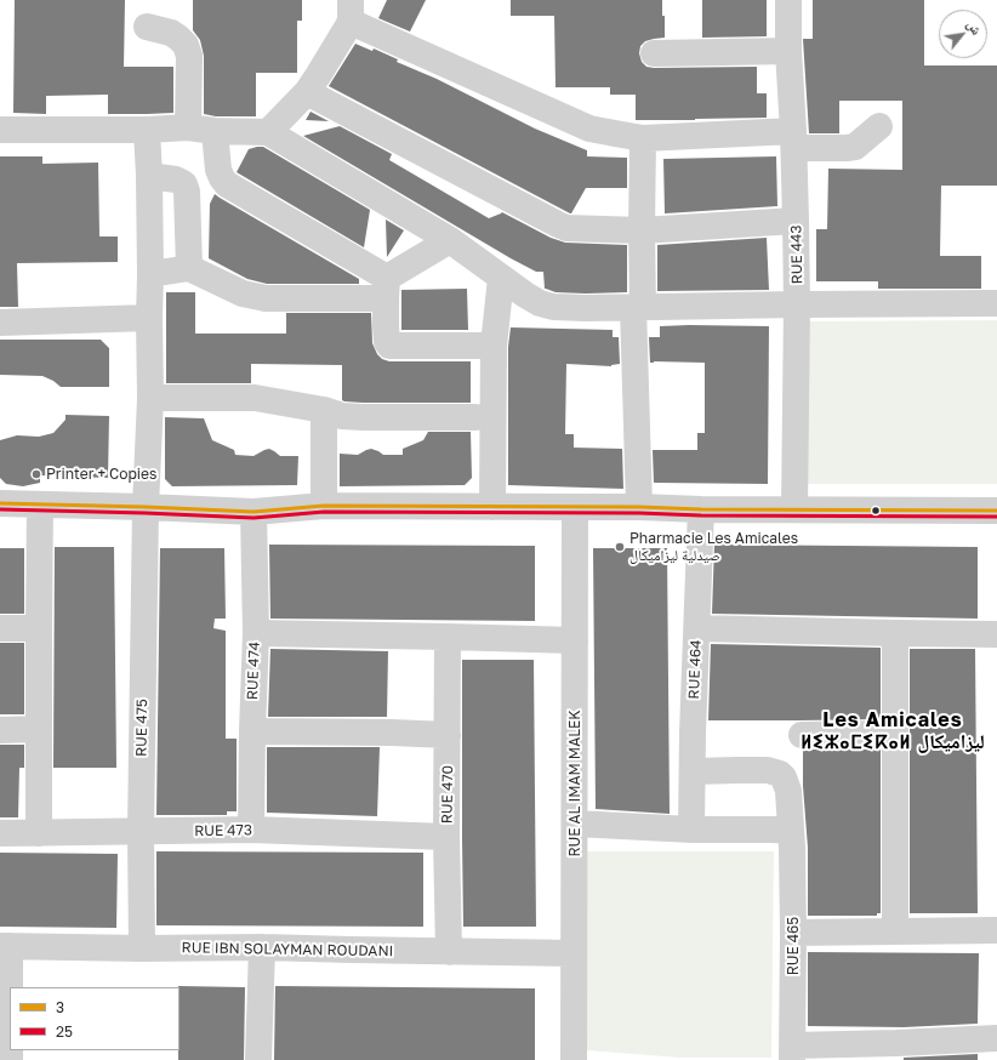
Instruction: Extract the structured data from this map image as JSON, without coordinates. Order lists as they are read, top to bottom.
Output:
{
  "streets": {
    "street": [
      "RUE 443",
      "RUE 464",
      "RUE 474",
      "RUE 475",
      "RUE AL IMAM MALEK",
      "RUE 470",
      "RUE 473",
      "RUE 465",
      "RUE IBN SOLAYMAN ROUDANI"
    ]
  },
  "crossings": [
    ["RUE 464", "RUE 465"],
    ["RUE 474", "RUE 473"],
    ["RUE 475", "RUE 473"],
    ["RUE 475", "RUE IBN SOLAYMAN ROUDANI"],
    ["RUE AL IMAM MALEK", "RUE IBN SOLAYMAN ROUDANI"],
    ["RUE 470", "RUE 473"],
    ["RUE 470", "RUE IBN SOLAYMAN ROUDANI"]
  ],
  "districts": ["Les Amicales ⵍⵉⵣⴰⵎⵉⴽⴰⵍ ليزاميكال"],
  "places": ["Printer + Copies", "Pharmacie Les Amicales صيدلية ليزاميكال"],
  "lines": ["transit line 3", "transit line 25"],
  "legend": ["3", "25"],
  "north": "top right"
}
